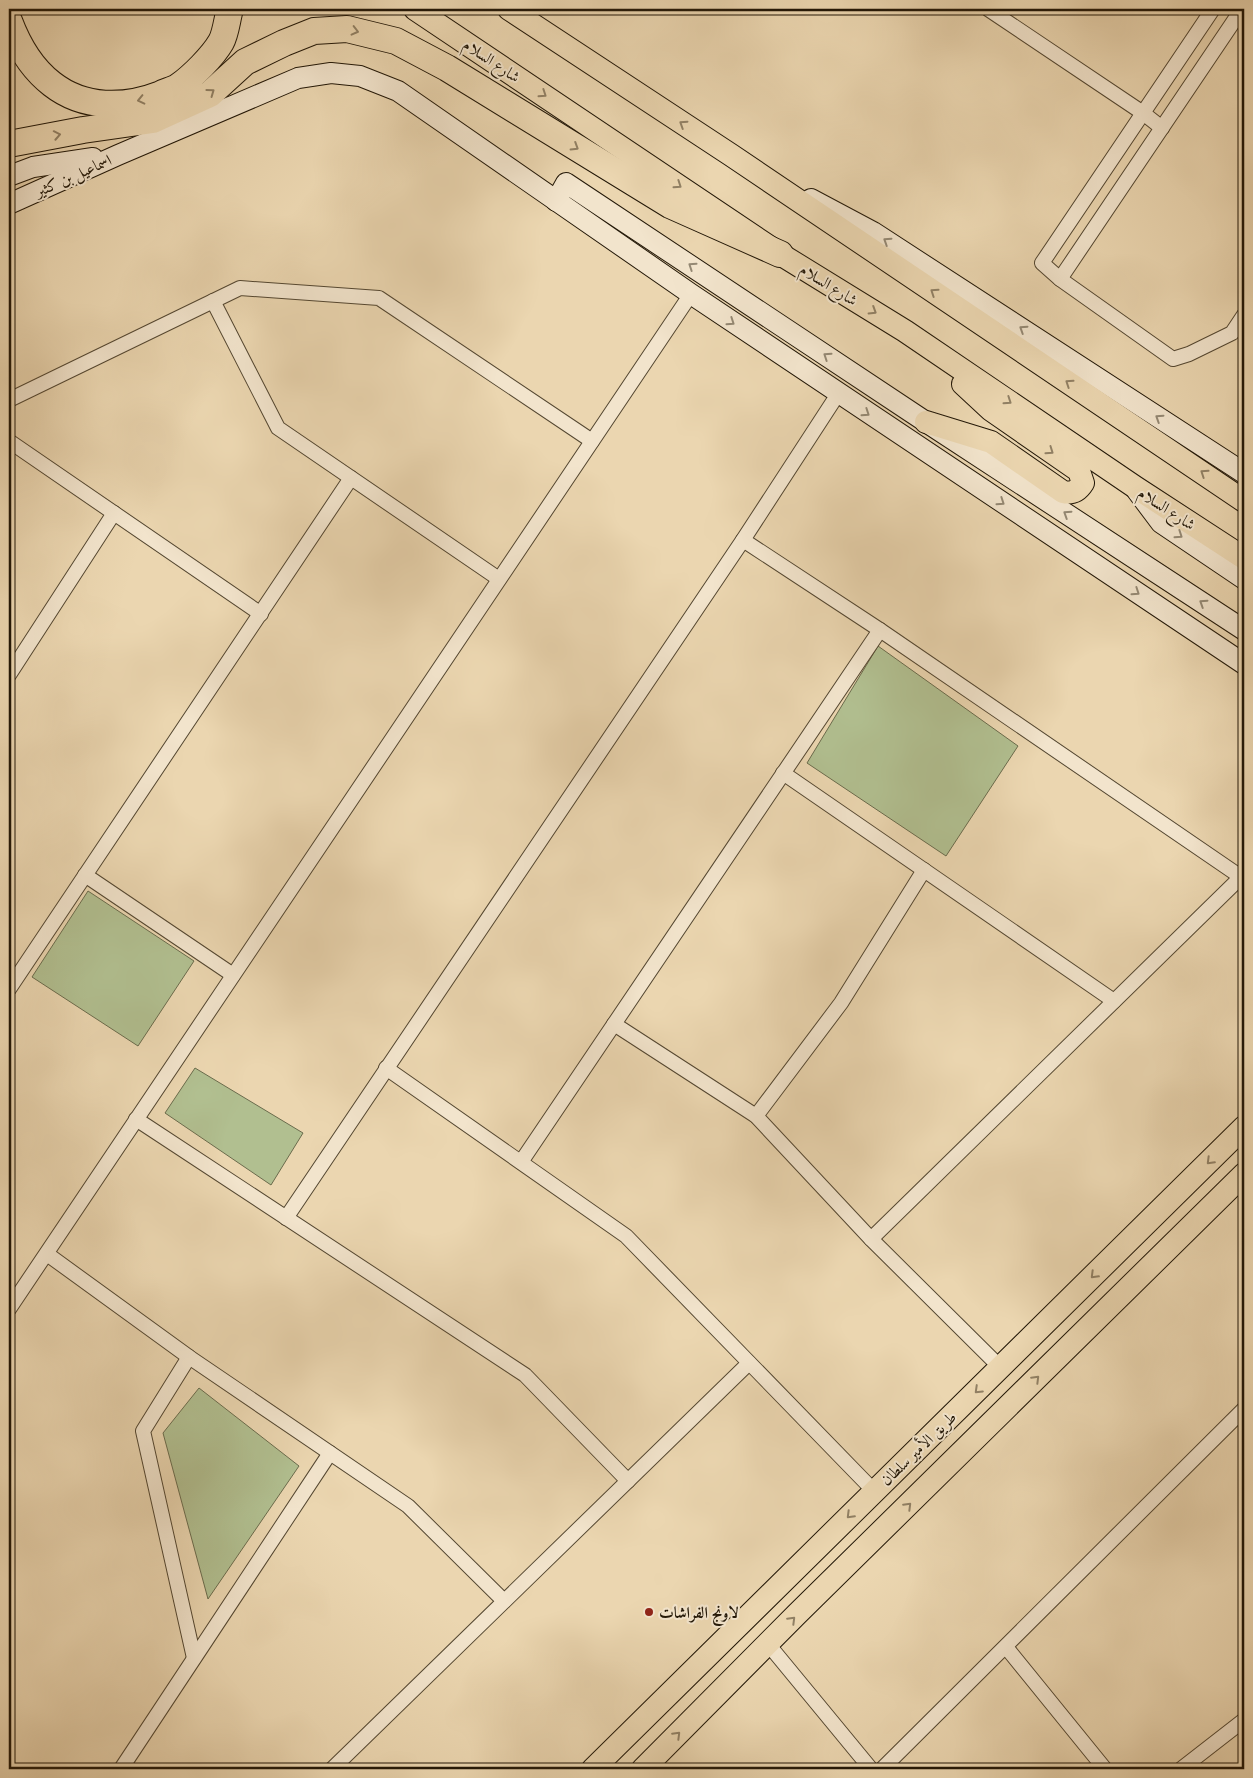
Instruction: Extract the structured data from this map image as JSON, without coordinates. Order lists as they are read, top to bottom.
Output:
{
  "streets": {
    "main road": ["شارع السلام", "اسماعيل بن كثير", "طريق الأمير سلطان"]
  },
  "places": ["لاونج الفراشات"]
}
